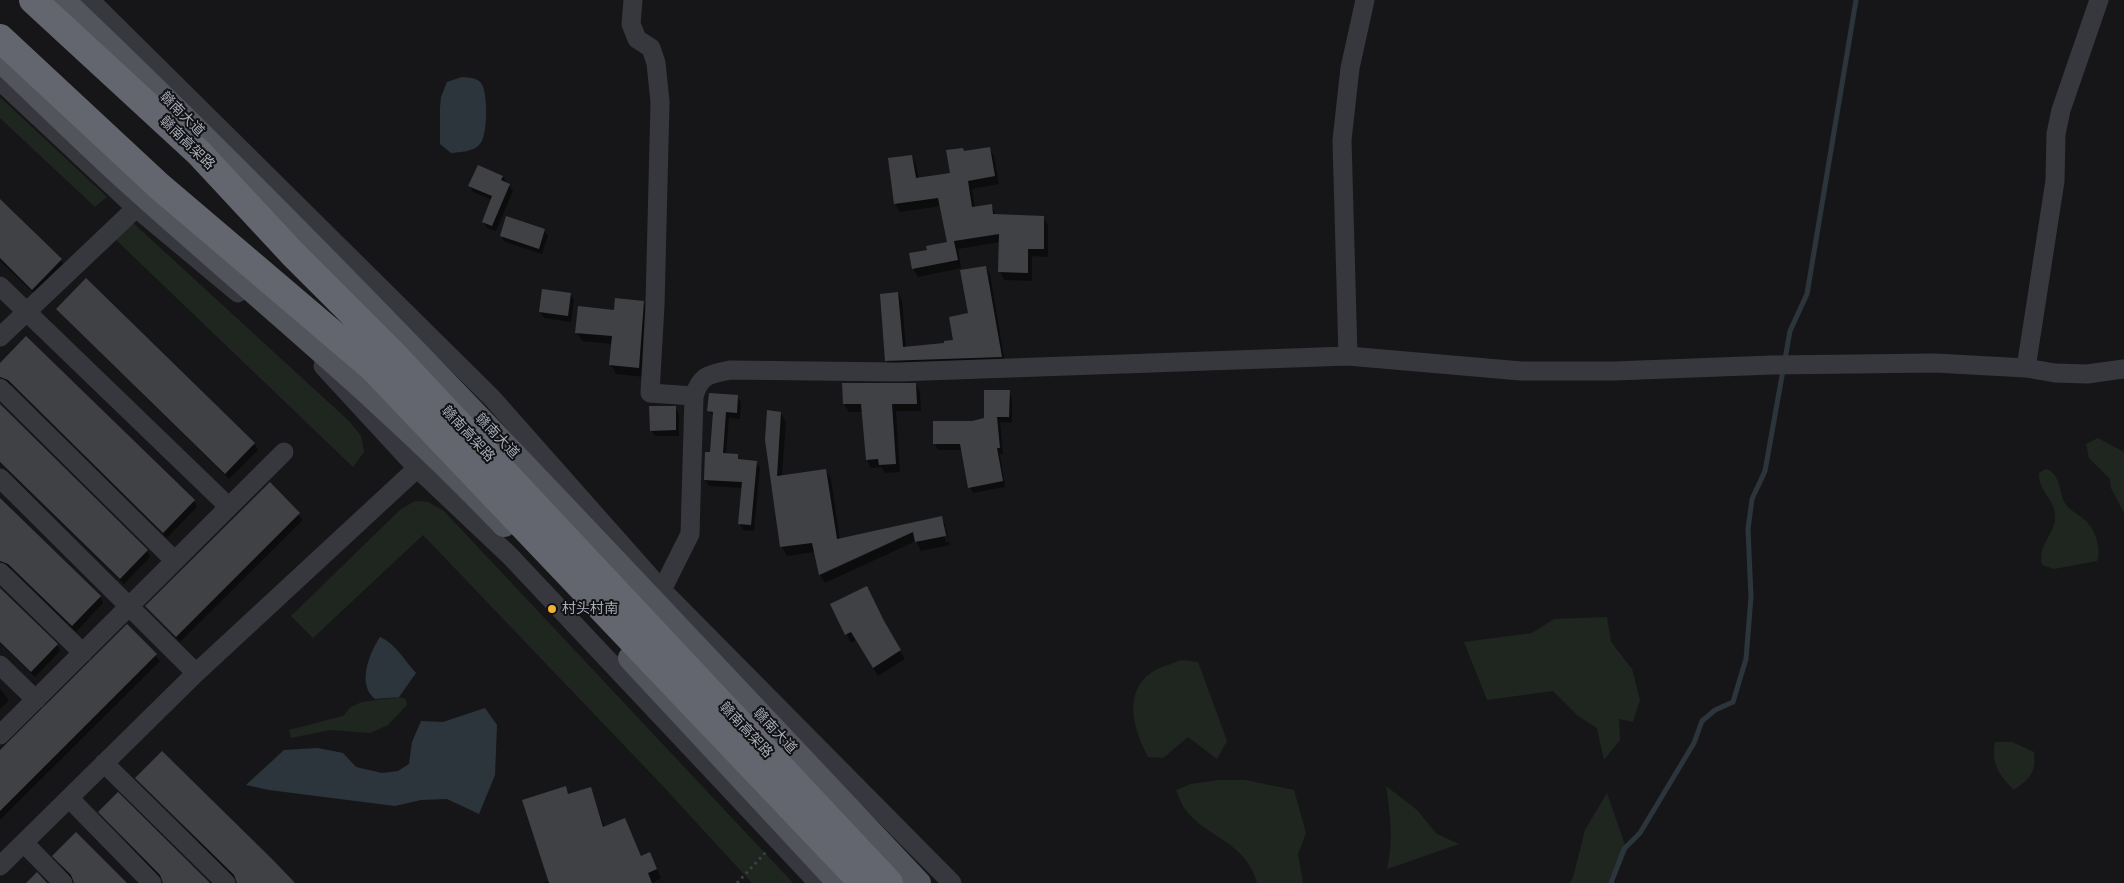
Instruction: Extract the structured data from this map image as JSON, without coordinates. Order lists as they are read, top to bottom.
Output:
{
  "streets": {
    "highway": ["赣南高架路"],
    "main road": ["赣南大道"]
  },
  "places": ["村头村南"]
}
